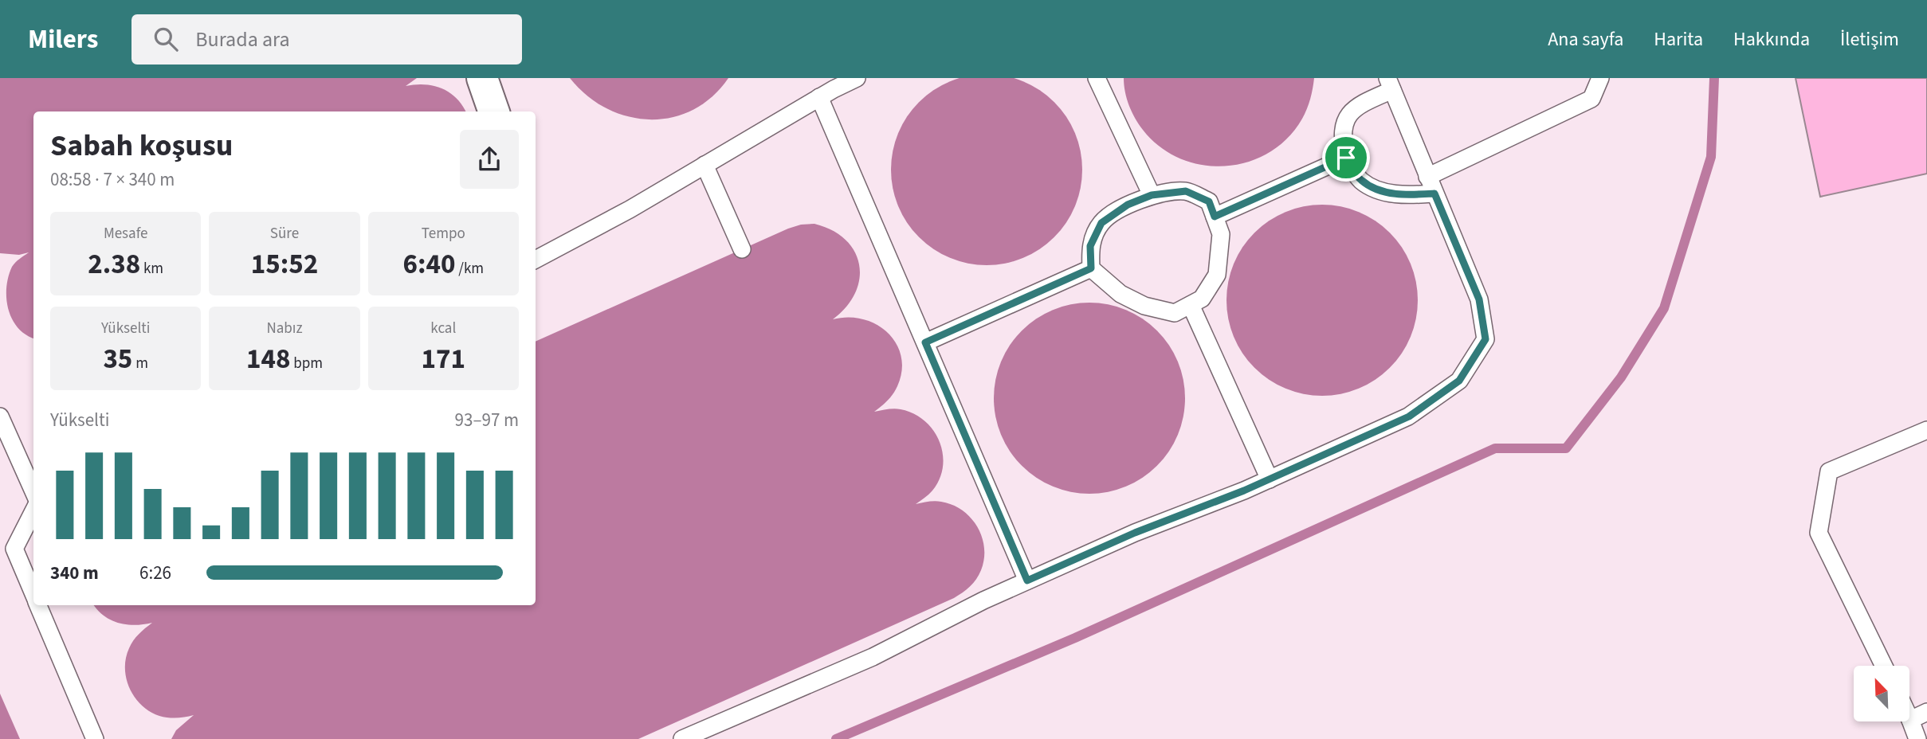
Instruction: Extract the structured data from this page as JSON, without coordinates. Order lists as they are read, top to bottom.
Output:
{
  "north": "top left",
  "page": {
    "header": "Milers",
    "search": "Burada ara",
    "nav": [
      "Ana sayfa",
      "Harita",
      "Hakkında",
      "İletişim"
    ],
    "heading": ["Sabah koşusu", "08:58 · 7 × 340 m"],
    "stats": [
      ["Mesafe", "2.38 km"],
      ["Süre", "15:52"],
      ["Tempo", "6:40 /km"],
      ["Yükselti", "35 m"],
      ["Nabız", "148 bpm"],
      ["kcal", "171"]
    ],
    "chart": ["Yükselti", "93–97 m"],
    "list": [
      {
        "name": "340 m",
        "note": "6:26"
      }
    ]
  }
}
